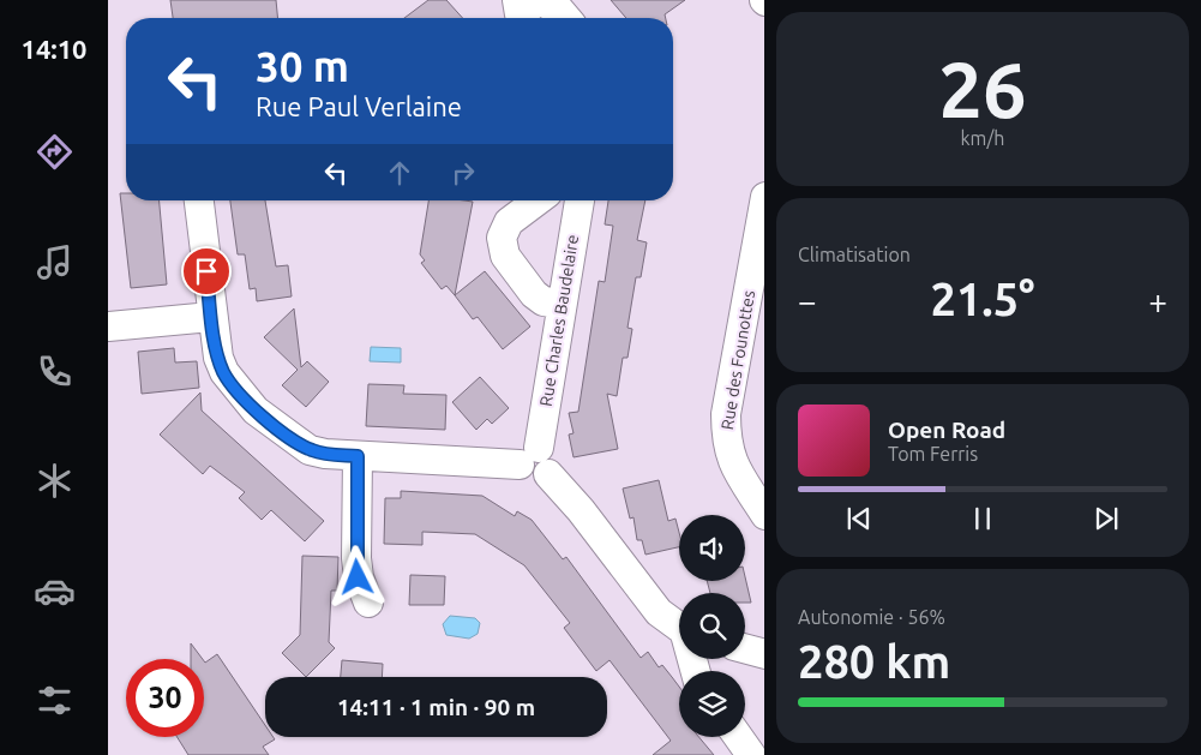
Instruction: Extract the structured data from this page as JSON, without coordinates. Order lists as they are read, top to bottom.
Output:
{
  "streets": {
    "street": ["Rue Charles Baudelaire", "Rue des Founottes"]
  },
  "page": {
    "tabs": "14:10",
    "tile": [
      ["26", "km/h"],
      "Climatisation",
      ["Autonomie · 56%", "280 km"]
    ],
    "turn": ["30 m", "Rue Paul Verlaine"],
    "heat": ["−", "21.5°", "+"],
    "song": ["Open Road", "Tom Ferris"],
    "limit": "30",
    "trip": "14:11 · 1 min · 90 m"
  }
}
